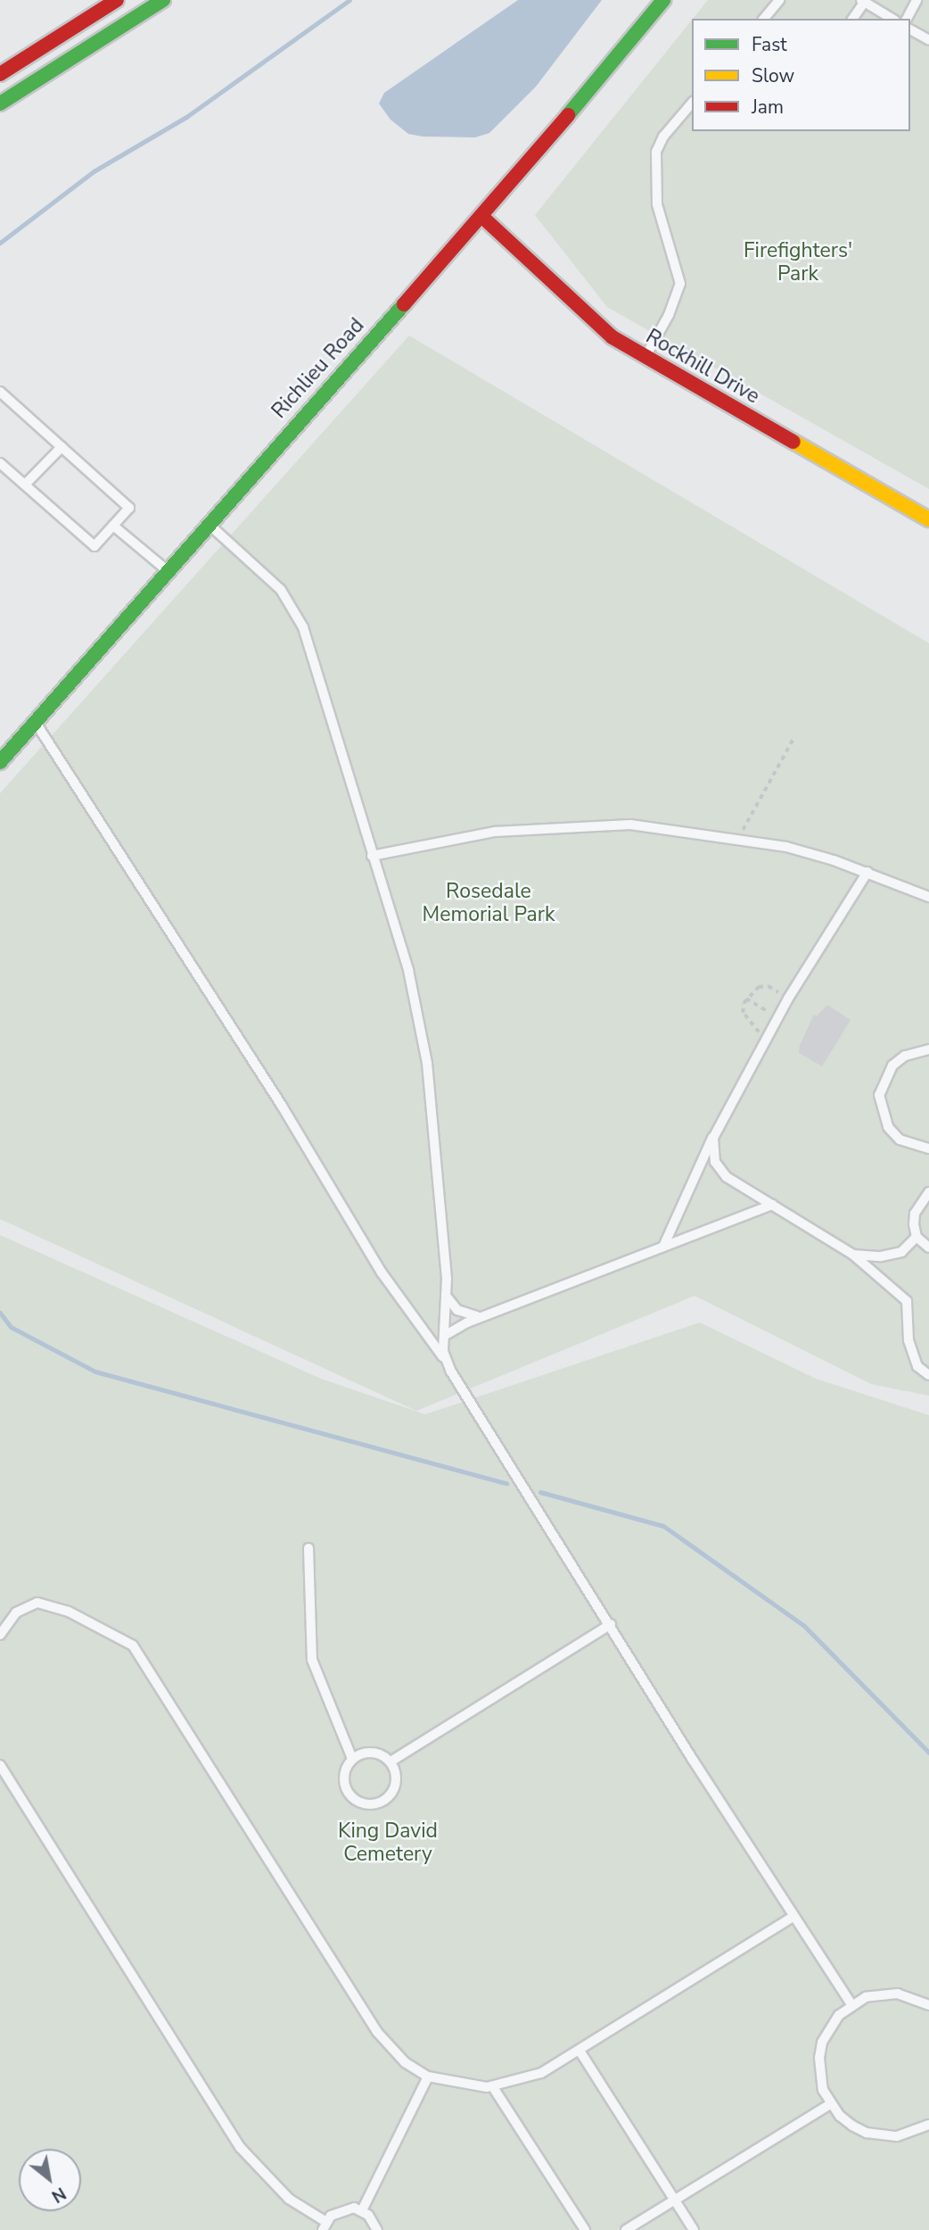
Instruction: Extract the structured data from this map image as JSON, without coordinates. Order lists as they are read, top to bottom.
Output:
{
  "streets": {
    "main road": ["Rockhill Drive", "Richlieu Road"]
  },
  "crossings": [
    ["Rockhill Drive", "Richlieu Road"]
  ],
  "parks": ["Firefighters' Park", "Rosedale Memorial Park", "King David Cemetery"],
  "legend": ["Fast", "Slow", "Jam"],
  "north": "bottom right"
}
